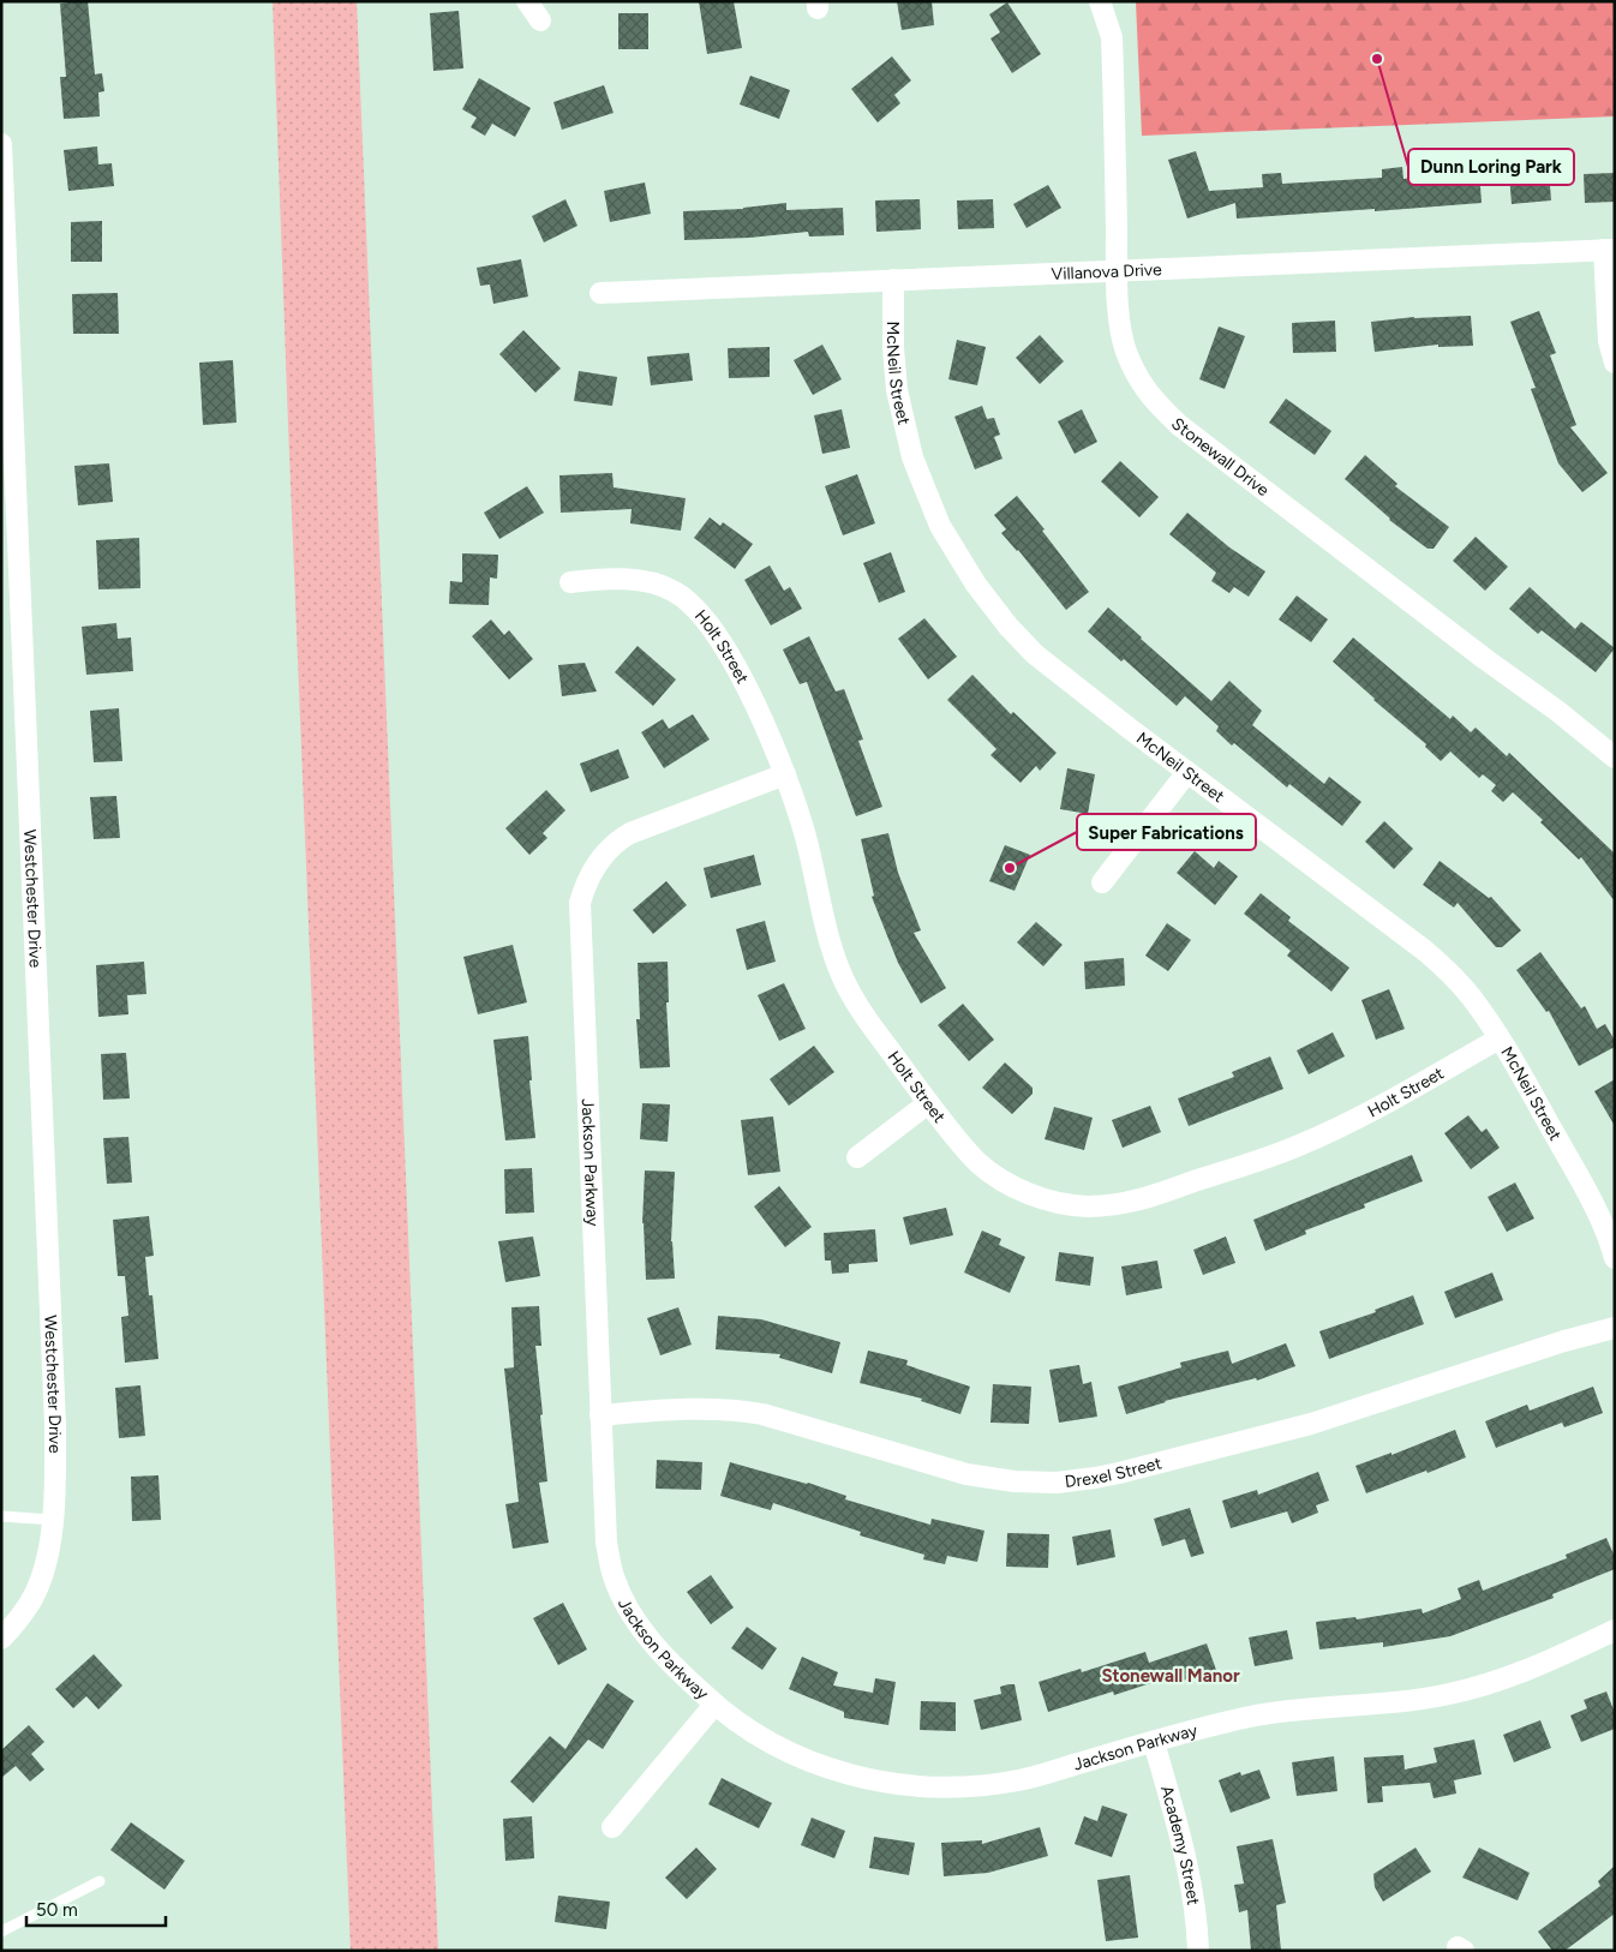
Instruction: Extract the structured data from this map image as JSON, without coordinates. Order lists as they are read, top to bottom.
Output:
{
  "streets": {
    "street": [
      "Villanova Drive",
      "McNeil Street",
      "Stonewall Drive",
      "Holt Street",
      "Westchester Drive",
      "Jackson Parkway",
      "Drexel Street",
      "Academy Street"
    ]
  },
  "crossings": [
    ["Villanova Drive", "McNeil Street"],
    ["Villanova Drive", "Stonewall Drive"],
    ["McNeil Street", "Holt Street"],
    ["Holt Street", "Jackson Parkway"],
    ["Jackson Parkway", "Drexel Street"],
    ["Jackson Parkway", "Academy Street"]
  ],
  "districts": ["Stonewall Manor"],
  "places": ["Dunn Loring Park", "Super Fabrications"],
  "scale_bar": "50 m"
}
